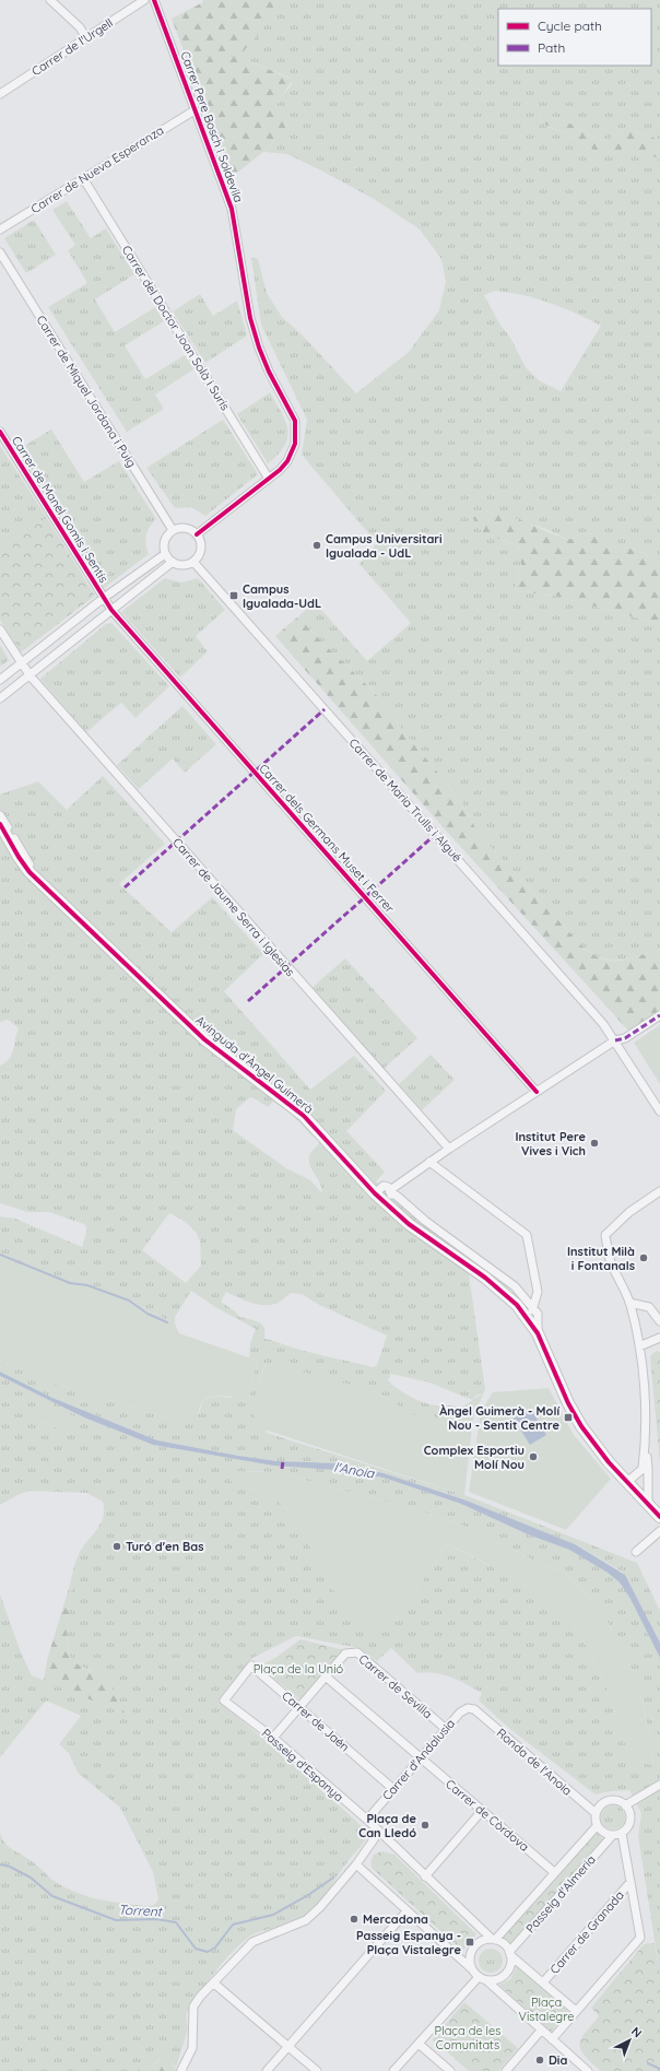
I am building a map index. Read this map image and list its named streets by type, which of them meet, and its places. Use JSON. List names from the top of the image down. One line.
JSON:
{"streets":{"street":["Carrer de l'Urgell","Carrer Pere Bosch i Soldevila","Carrer de Nueva Esperanza","Carrer del Doctor Joan Solà i Surís","Carrer de Miquel Jordana i Puig","Carrer de Manel Gomis i Sentís","Carrer de Maria Trulls i Algué","Carrer dels Germans Muset i Ferrer","Carrer de Jaume Serra i Iglesias","Avinguda d'Àngel Guimerà","Carrer de Sevilla","Carrer de Jaén","Carrer d'Andalusia","Ronda de l'Anoia","Passeig d'Espanya","Carrer de Còrdova","Passeig d'Almeria","Carrer de Granada"]},"crossings":[["Carrer Pere Bosch i Soldevila","Carrer de Nueva Esperanza"],["Carrer Pere Bosch i Soldevila","Carrer del Doctor Joan Solà i Surís"],["Carrer de Nueva Esperanza","Carrer del Doctor Joan Solà i Surís"],["Carrer de Miquel Jordana i Puig","Carrer de Maria Trulls i Algué"],["Carrer de Manel Gomis i Sentís","Carrer dels Germans Muset i Ferrer"],["Carrer de Sevilla","Carrer de Jaén"],["Carrer de Sevilla","Carrer d'Andalusia"],["Carrer de Sevilla","Passeig d'Espanya"],["Carrer de Sevilla","Carrer de Còrdova"],["Carrer de Jaén","Carrer d'Andalusia"],["Carrer de Jaén","Passeig d'Espanya"],["Carrer d'Andalusia","Ronda de l'Anoia"],["Carrer d'Andalusia","Passeig d'Espanya"],["Carrer d'Andalusia","Carrer de Còrdova"],["Ronda de l'Anoia","Passeig d'Almeria"],["Passeig d'Espanya","Passeig d'Almeria"],["Passeig d'Espanya","Carrer de Granada"],["Carrer de Còrdova","Passeig d'Almeria"]],"water":["l'Anoia","Torrent"],"parks":["Plaça de la Unió","Plaça Vistalegre","Plaça de les Comunitats"],"places":{"other":["Campus Universitari Igualada - UdL","Institut Pere Vives i Vich","Institut Milà i Fontanals","Complex Esportiu Molí Nou","Turó d'en Bas","Plaça de Can Lledó","Mercadona","Dia"],"transit":["Campus Igualada-UdL","Àngel Guimerà - Molí Nou - Sentit Centre","Passeig Espanya - Plaça Vistalegre"]},"legend":["Cycle path","Path"],"north":"top right"}
